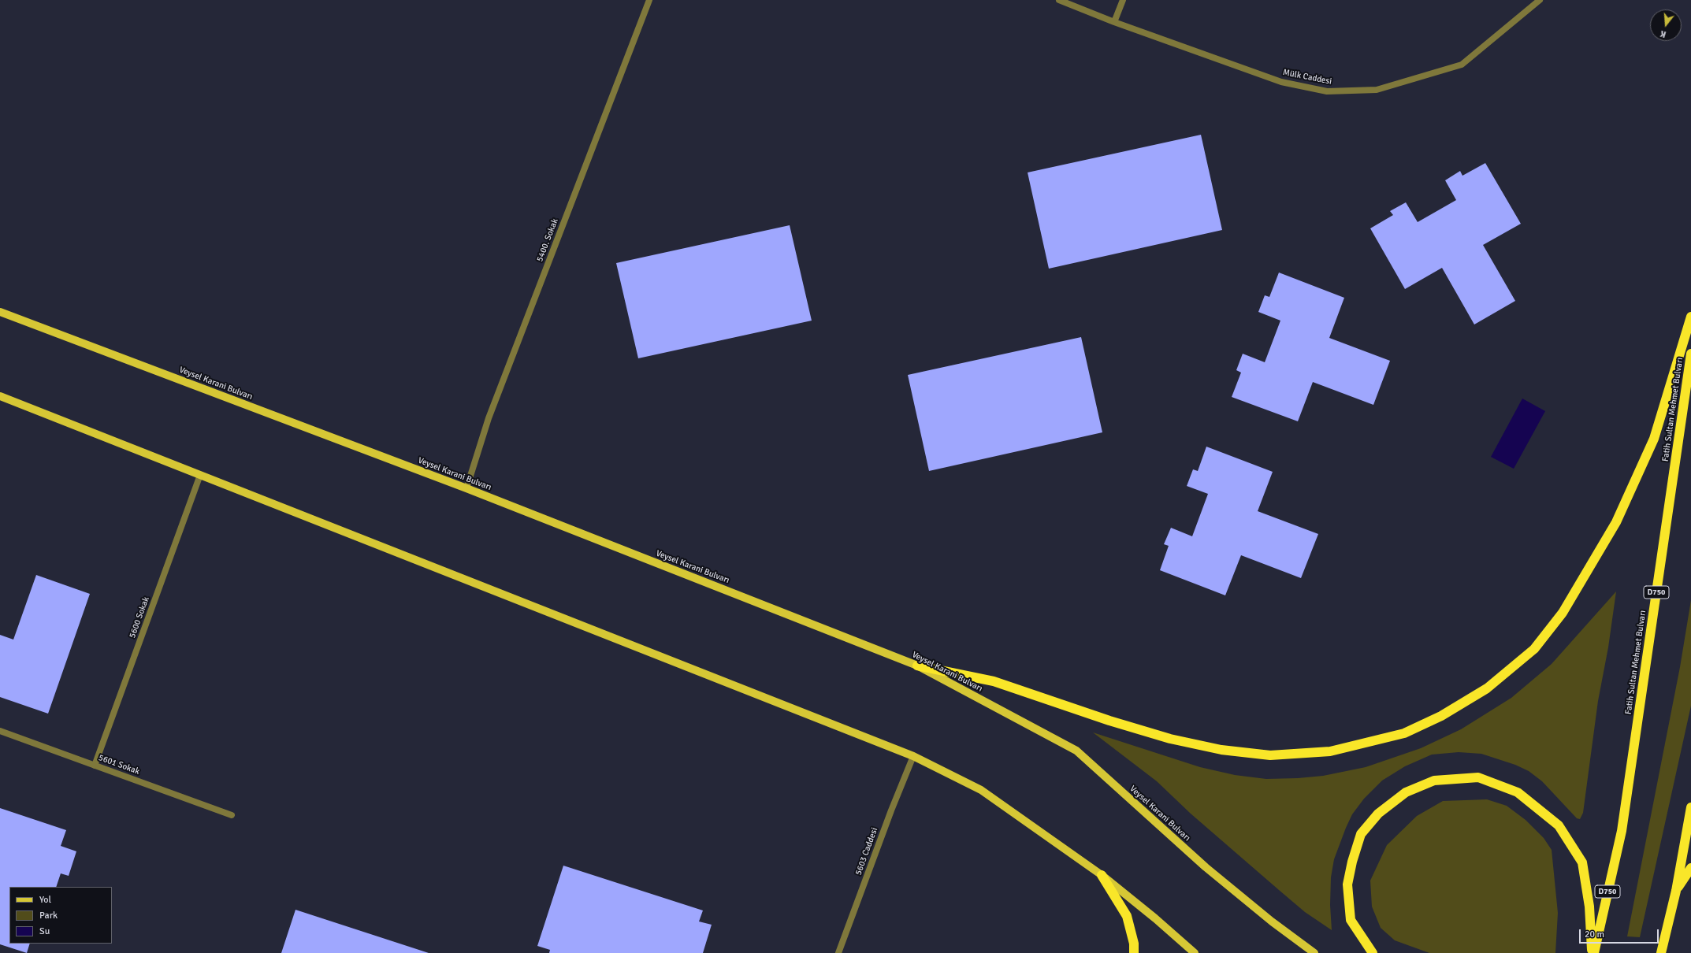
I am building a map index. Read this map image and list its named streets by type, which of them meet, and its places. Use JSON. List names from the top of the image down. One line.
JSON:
{"streets":{"highway":["Fatih Sultan Mehmet Bulvarı","D750"],"main road":["Veysel Karani Bulvarı"],"street":["Mülk Caddesi","5400. Sokak","5600 Sokak","5601 Sokak","5603 Caddesi"]},"crossings":[["5400. Sokak","Veysel Karani Bulvarı"],["5600 Sokak","5601 Sokak"]],"legend":["Yol","Park","Su"],"scale_bar":"20 m","north":"bottom"}
